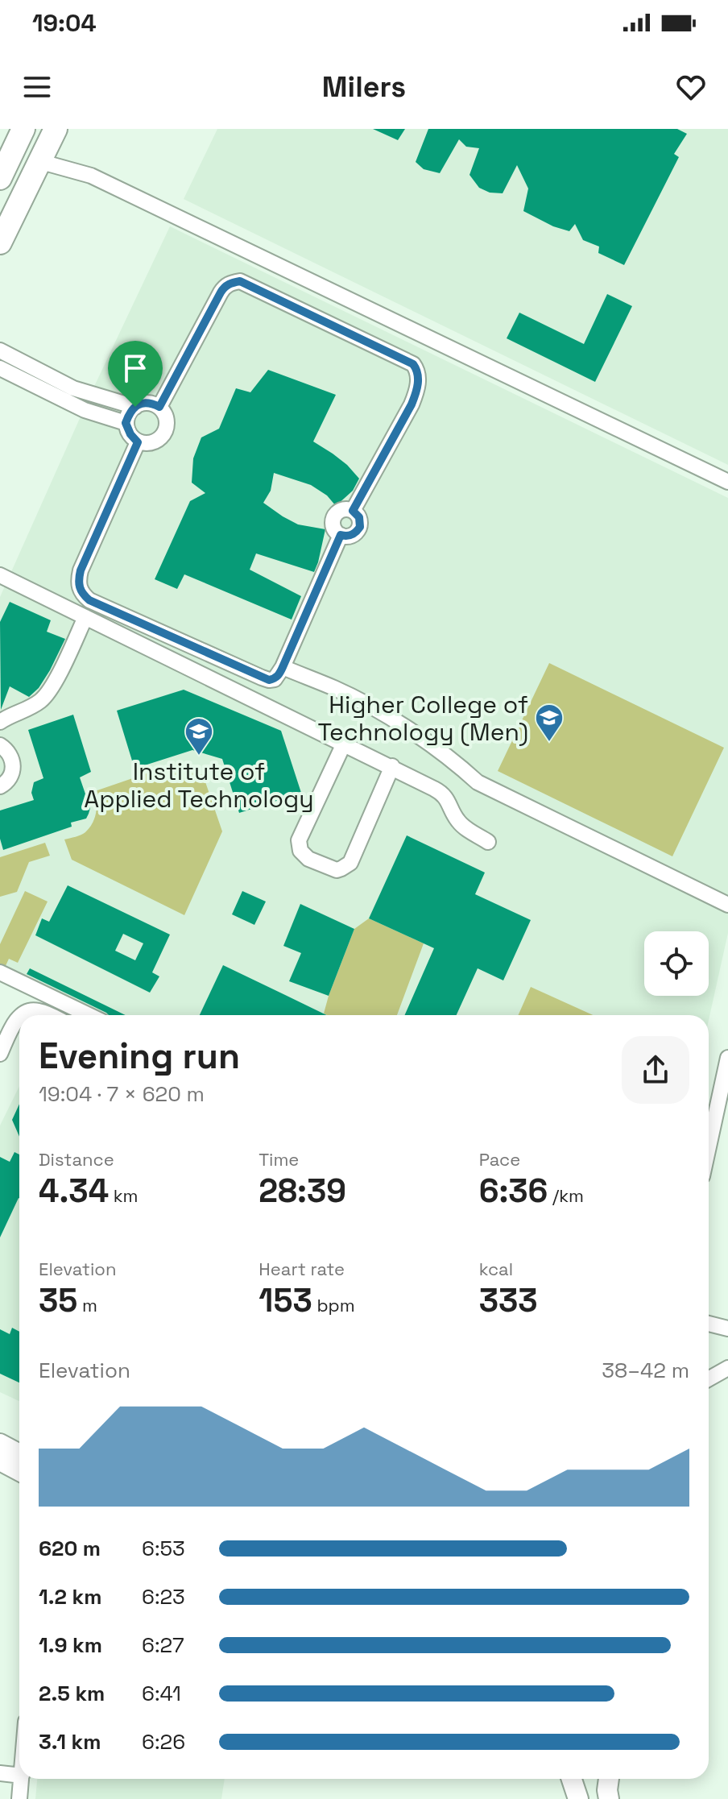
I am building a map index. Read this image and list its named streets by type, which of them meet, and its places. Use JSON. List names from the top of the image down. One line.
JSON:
{"places":{"school or university":["Higher College of Technology (Men)","Institute of Applied Technology"]},"page":{"status":"19:04","header":"Milers","heading":["Evening run","19:04 · 7 × 620 m"],"stats":[["Distance","4.34 km"],["Time","28:39"],["Pace","6:36 /km"],["Elevation","35 m"],["Heart rate","153 bpm"],["kcal","333"]],"chart":["Elevation","38–42 m"],"list":[{"name":"620 m","note":"6:53"},{"name":"1.2 km","note":"6:23"},{"name":"1.9 km","note":"6:27"},{"name":"2.5 km","note":"6:41"},{"name":"3.1 km","note":"6:26"}]}}
